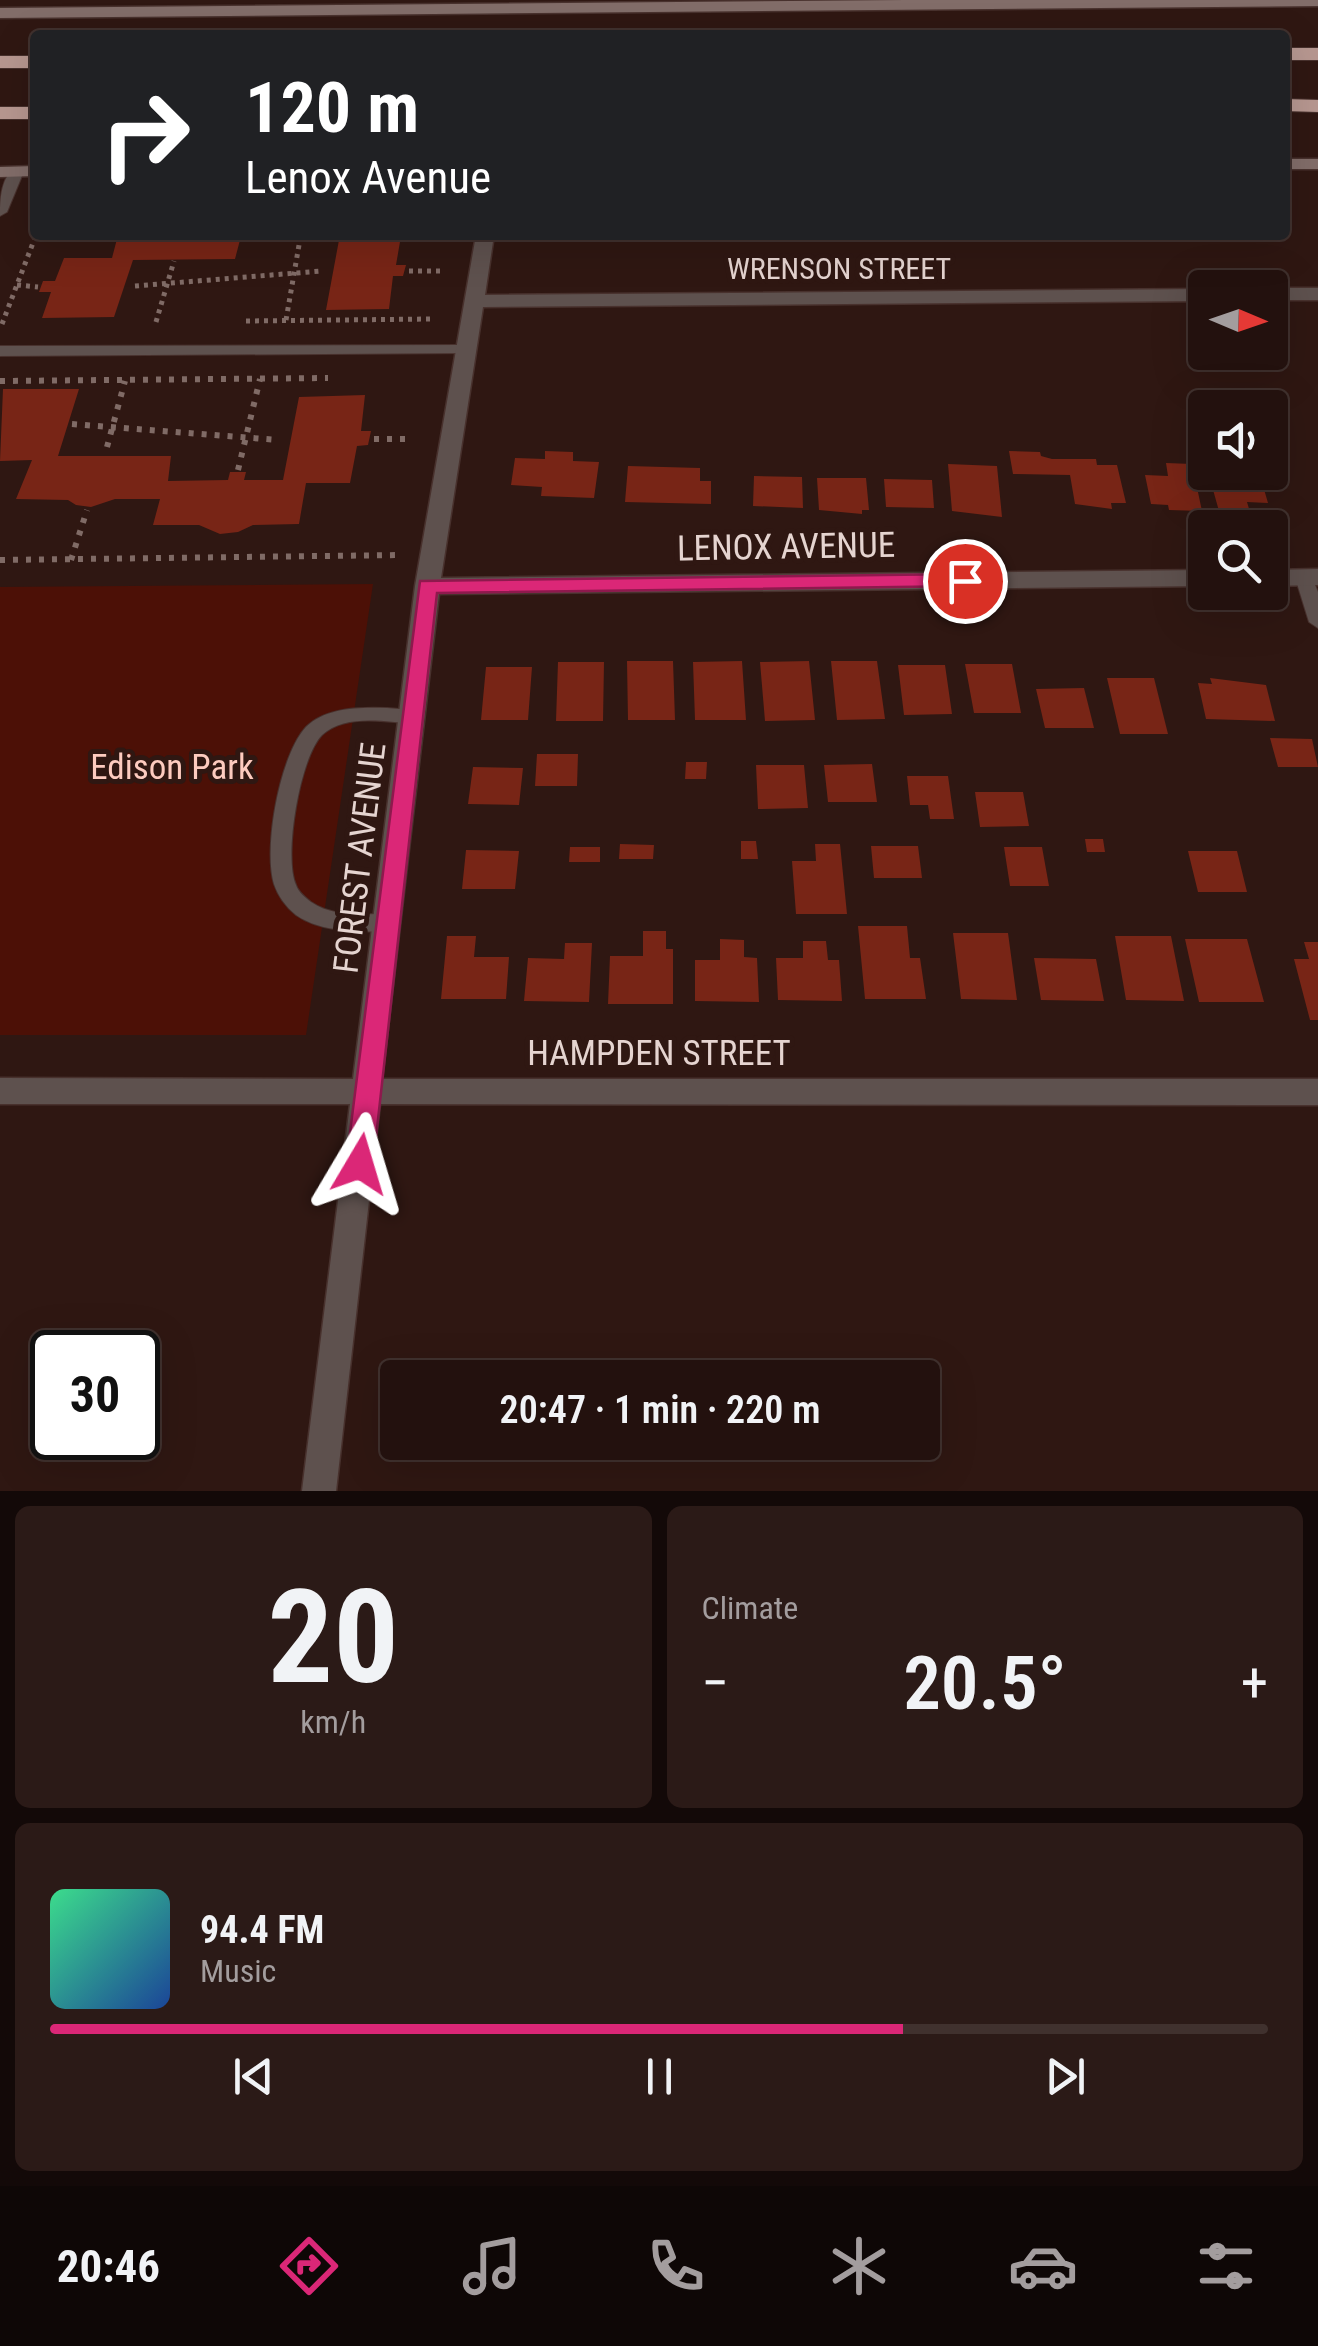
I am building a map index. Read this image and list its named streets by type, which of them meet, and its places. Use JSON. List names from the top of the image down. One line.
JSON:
{"streets":{"street":["WRENSON STREET","LENOX AVENUE","FOREST AVENUE","HAMPDEN STREET"]},"crossings":[["WRENSON STREET","FOREST AVENUE"],["LENOX AVENUE","FOREST AVENUE"],["FOREST AVENUE","HAMPDEN STREET"]],"parks":["Edison Park"],"north":"right","page":{"turn":["120 m","Lenox Avenue"],"limit":"30","trip":"20:47 · 1 min · 220 m","tile":[["20","km/h"],"Climate"],"heat":["−","20.5°","+"],"song":["94.4 FM","Music"],"tabs":"20:46"}}
